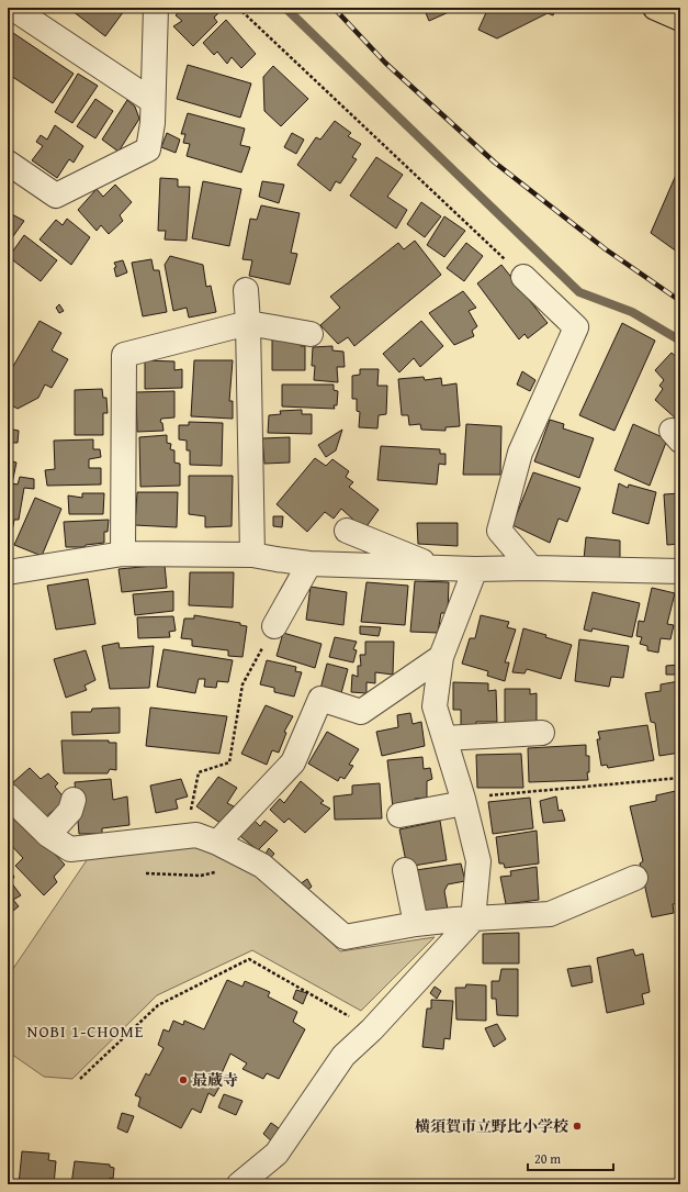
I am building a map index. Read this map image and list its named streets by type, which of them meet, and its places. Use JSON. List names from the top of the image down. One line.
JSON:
{"districts":["NOBI 1-CHOME"],"places":["最蔵寺","横須賀市立野比小学校"],"scale_bar":"20 m"}
